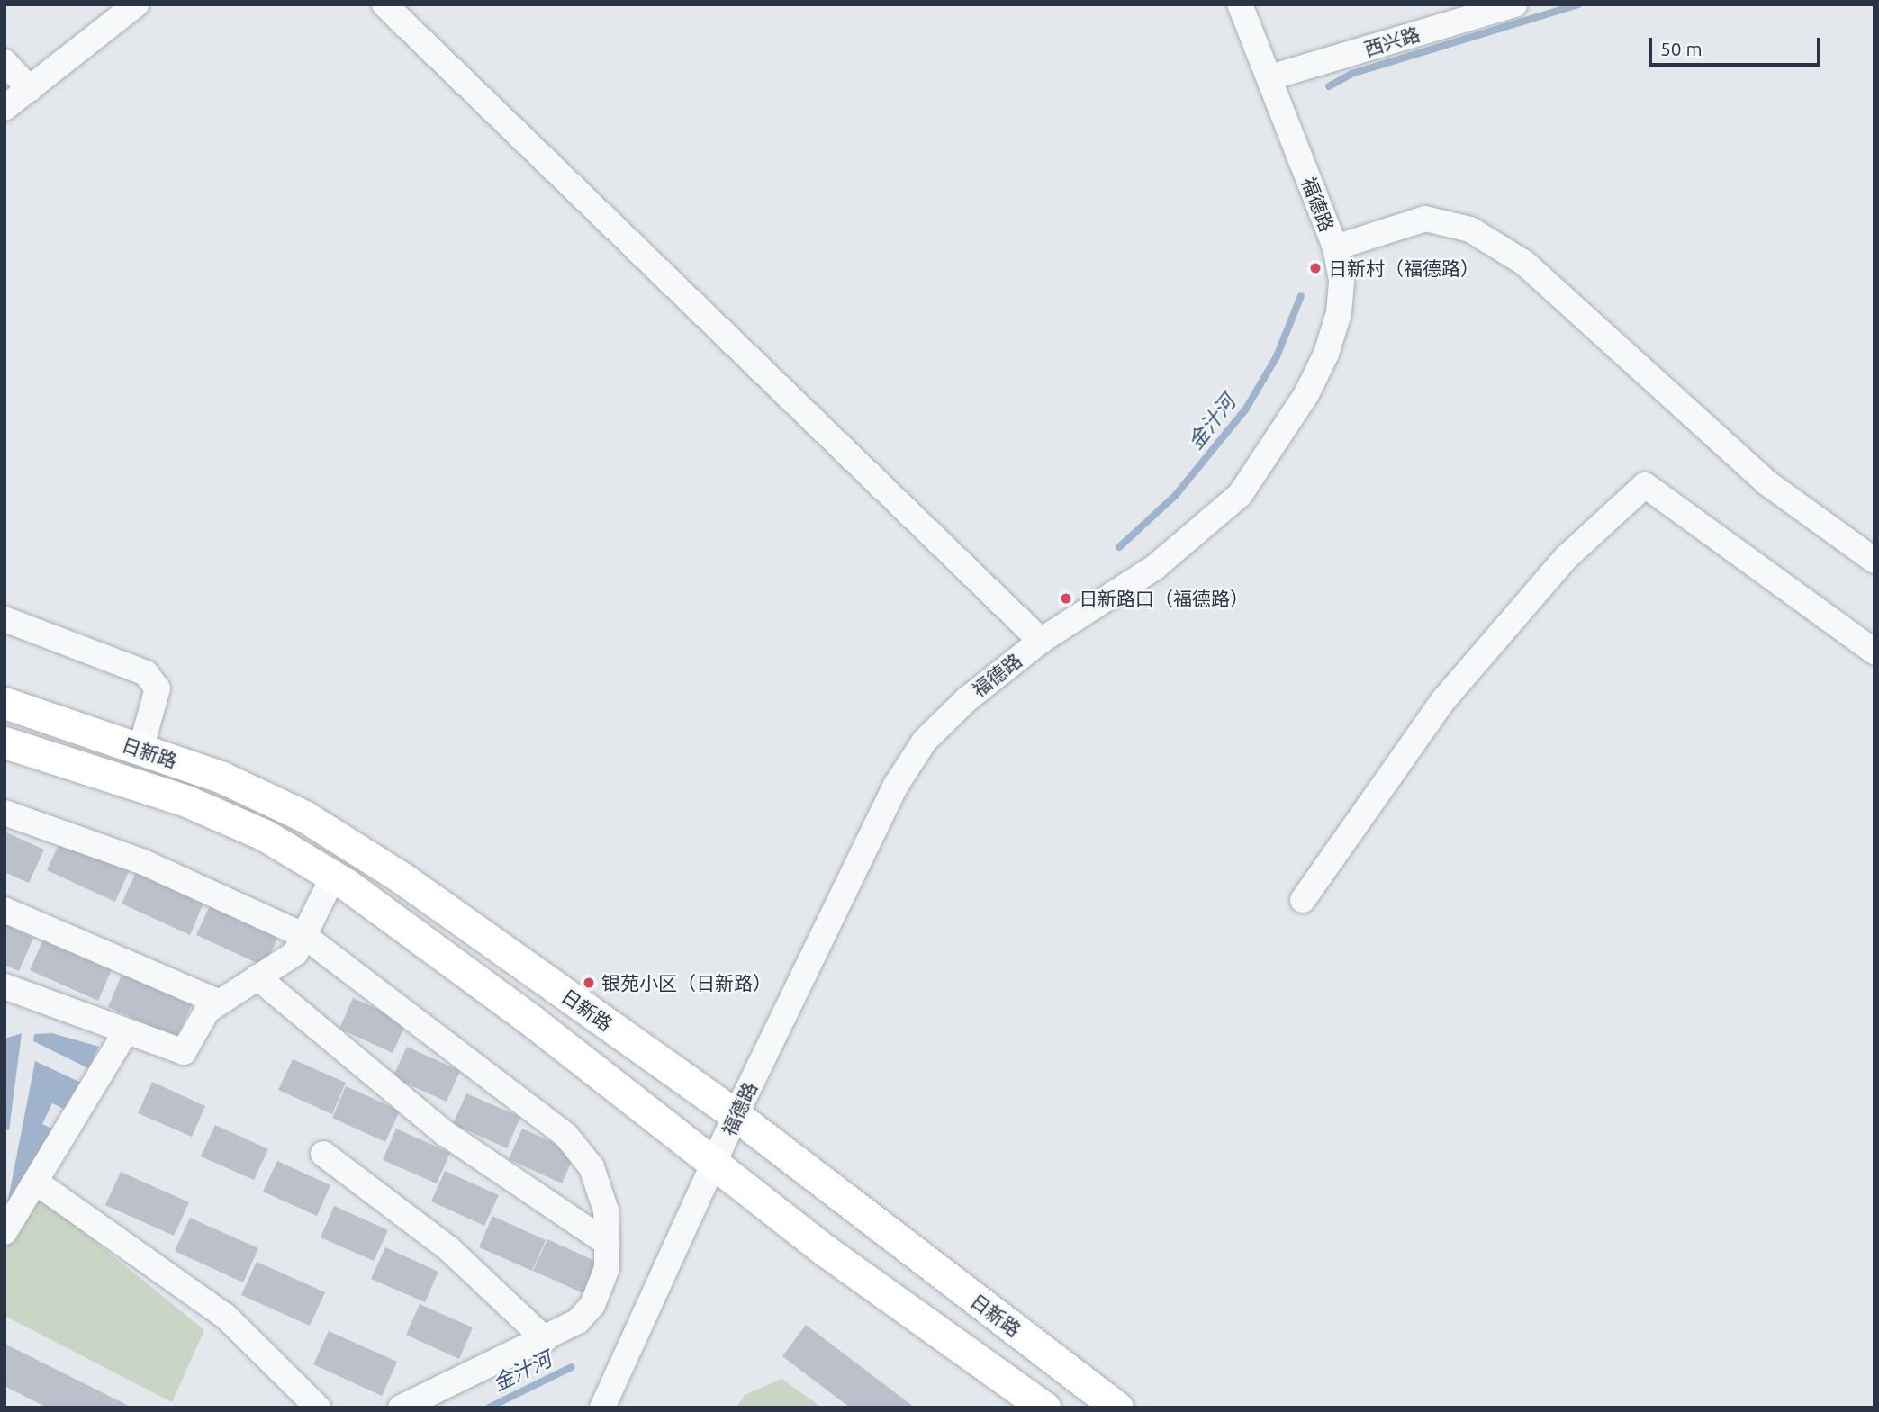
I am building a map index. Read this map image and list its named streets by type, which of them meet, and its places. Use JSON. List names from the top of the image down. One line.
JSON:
{"streets":{"main road":["日新路"],"street":["西兴路","福德路"]},"crossings":[["西兴路","福德路"],["福德路","日新路"]],"water":["金汁河"],"places":["日新村（福德路）","日新路口（福德路）","银苑小区（日新路）"],"scale_bar":"50 m"}
